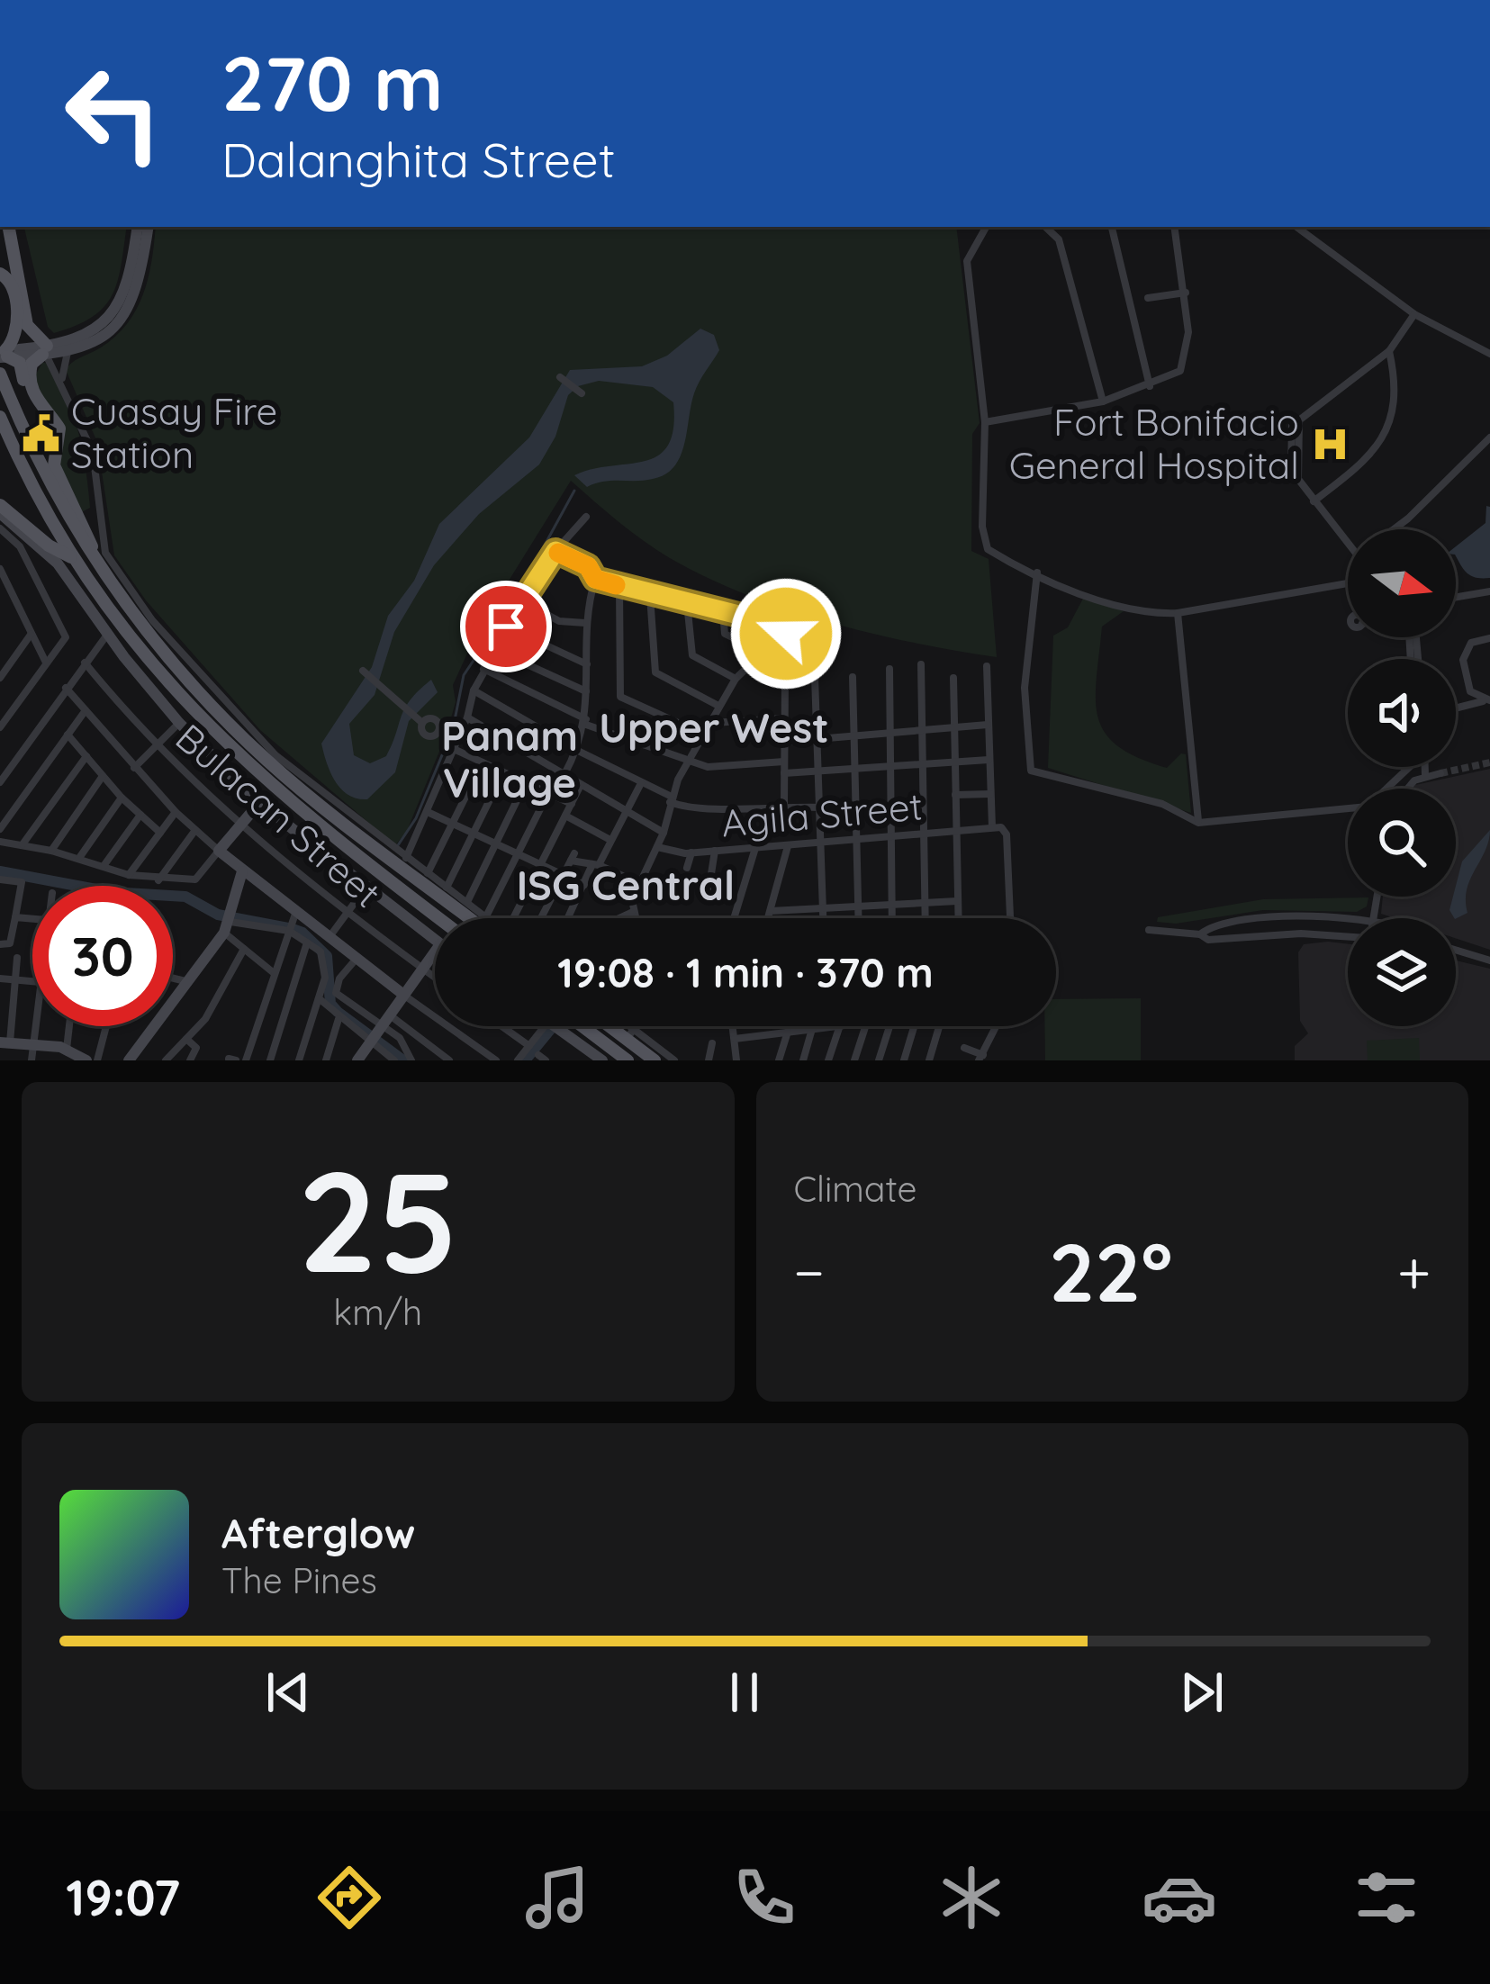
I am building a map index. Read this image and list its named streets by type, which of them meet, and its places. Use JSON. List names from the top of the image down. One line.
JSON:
{"streets":{"street":["Agila Street","Bulacan Street"]},"districts":["Upper West","Panam Village","ISG Central"],"places":{"public building":["Cuasay Fire Station"],"hospital":["Fort Bonifacio General Hospital"]},"north":"right","page":{"turn":["270 m","Dalanghita Street"],"limit":"30","trip":"19:08 · 1 min · 370 m","tile":[["25","km/h"],"Climate"],"heat":["−","22°","+"],"song":["Afterglow","The Pines"],"tabs":"19:07"}}
